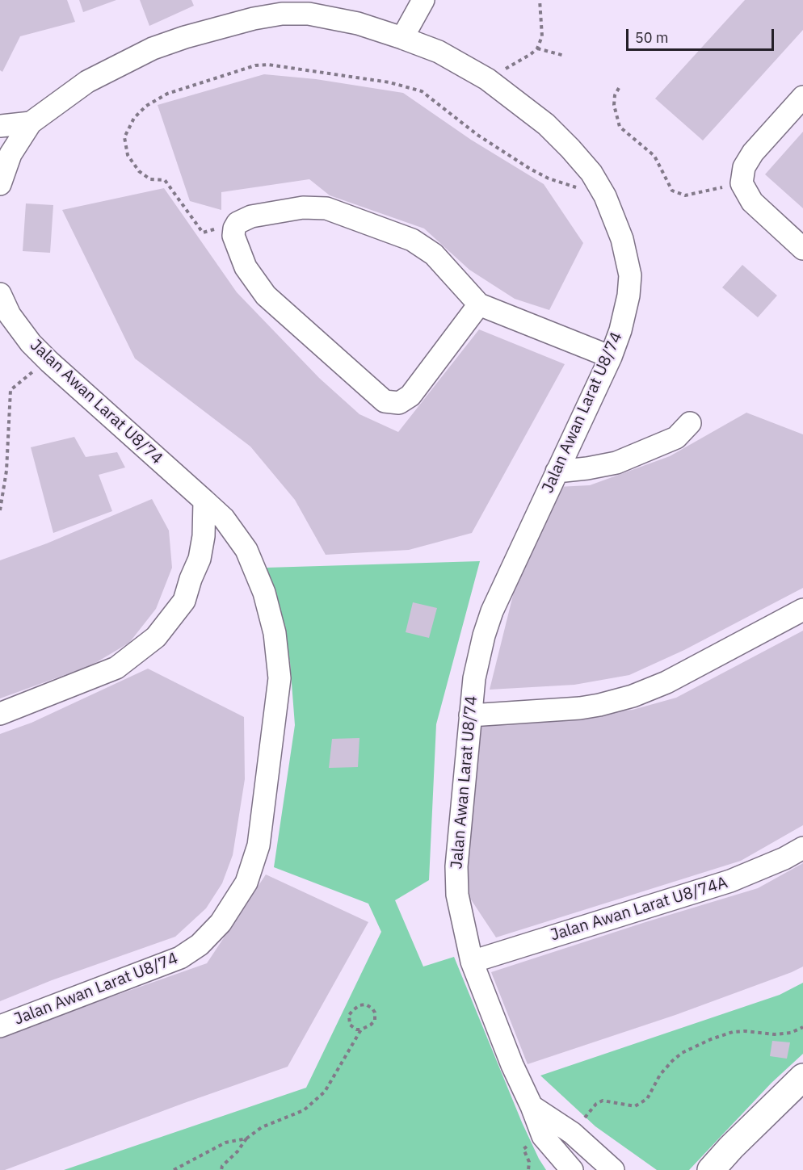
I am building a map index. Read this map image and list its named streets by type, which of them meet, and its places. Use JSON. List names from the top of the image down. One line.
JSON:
{"streets":{"street":["Jalan Awan Larat U8/74","Jalan Awan Larat U8/74A"]},"crossings":[["Jalan Awan Larat U8/74","Jalan Awan Larat U8/74A"]],"scale_bar":"50 m"}
